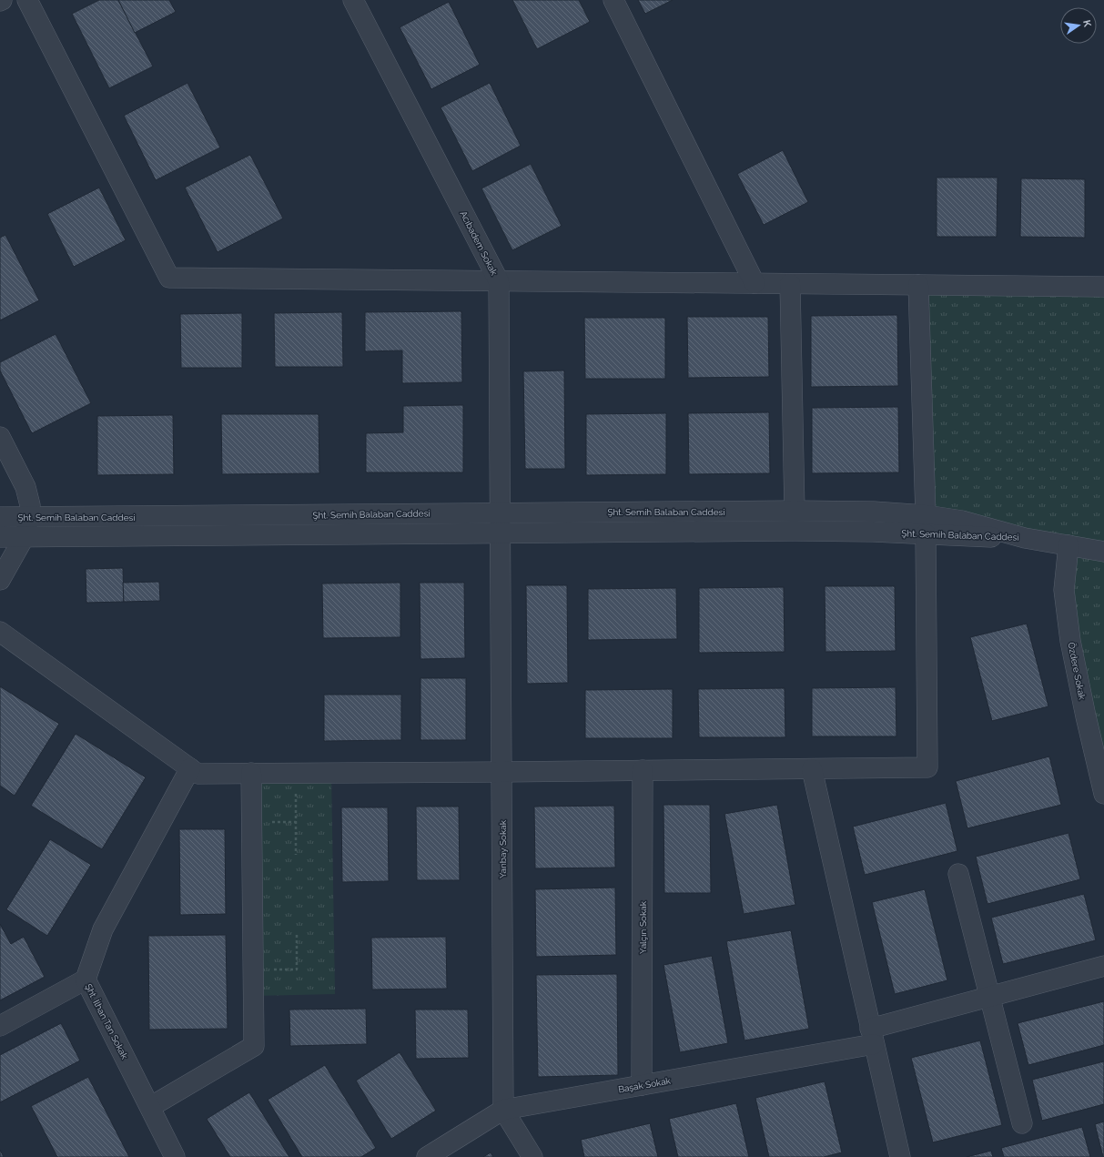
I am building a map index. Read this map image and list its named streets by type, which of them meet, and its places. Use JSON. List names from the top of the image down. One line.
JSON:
{"streets":{"street":["Acıbadem Sokak","Şht. Semih Balaban Caddesi","Özdere Sokak","Yanbay Sokak","Yalçın Sokak","Şht. İlhan Tan Sokak","Başak Sokak"]},"crossings":[["Acıbadem Sokak","Şht. Semih Balaban Caddesi"],["Acıbadem Sokak","Yanbay Sokak"],["Şht. Semih Balaban Caddesi","Yanbay Sokak"],["Yanbay Sokak","Başak Sokak"],["Yalçın Sokak","Başak Sokak"]],"north":"right"}
